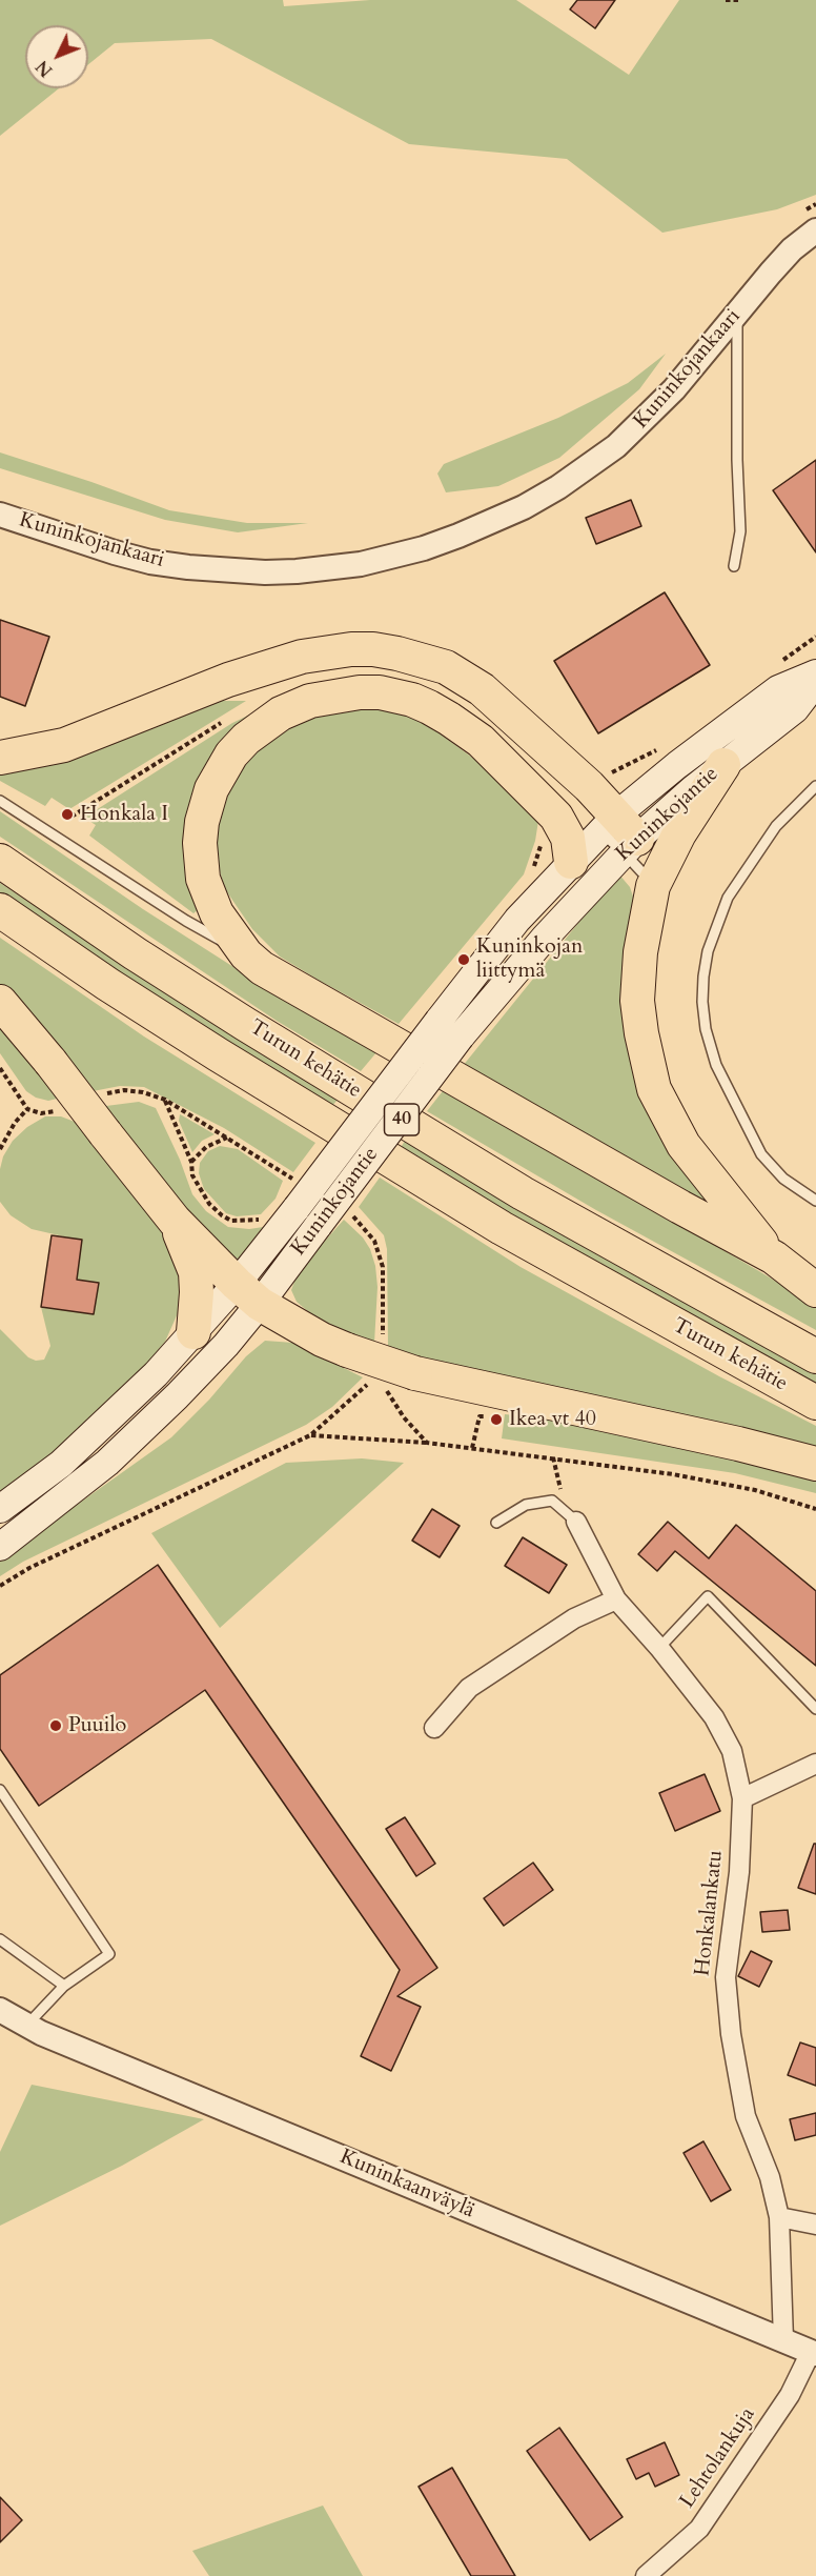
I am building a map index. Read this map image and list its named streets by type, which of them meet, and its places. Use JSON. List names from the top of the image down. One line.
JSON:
{"streets":{"highway":["Turun kehätie","40"],"main road":["Kuninkojantie"],"street":["Kuninkojankaari","Honkalankatu","Kuninkaanväylä","Lehtolankuja"]},"crossings":[["Honkalankatu","Kuninkaanväylä"],["Kuninkaanväylä","Lehtolankuja"]],"places":["Honkala I","Kuninkojan liittymä","Ikea vt 40","Puuilo"],"north":"bottom left"}
